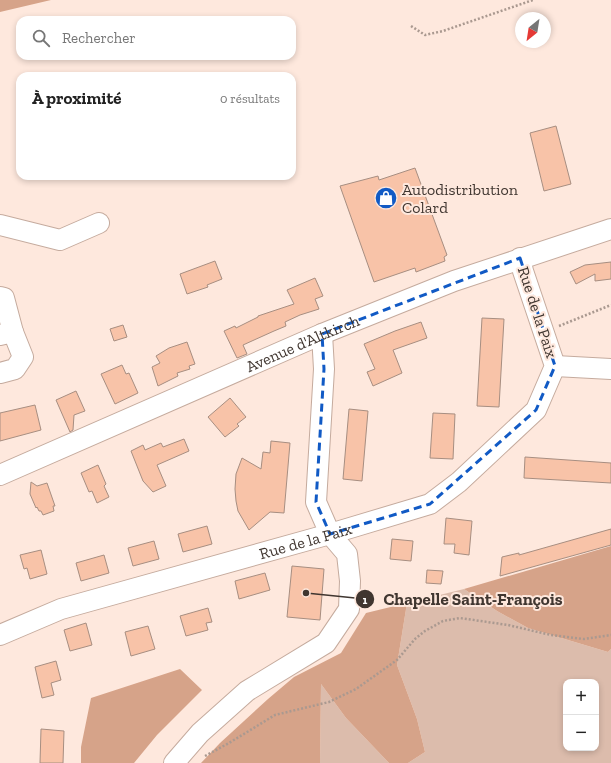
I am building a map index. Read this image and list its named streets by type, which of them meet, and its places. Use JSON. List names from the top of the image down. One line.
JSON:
{"streets":{"street":["Rue de la Paix","Avenue d'Altkirch"]},"crossings":[["Rue de la Paix","Avenue d'Altkirch"]],"places":{"shop":["Autodistribution Colard"],"other":["Chapelle Saint-François"]},"north":"bottom left","page":{"search":"Rechercher","heading":["À proximité","0 résultats"],"map_buttons":["+","−"]}}
